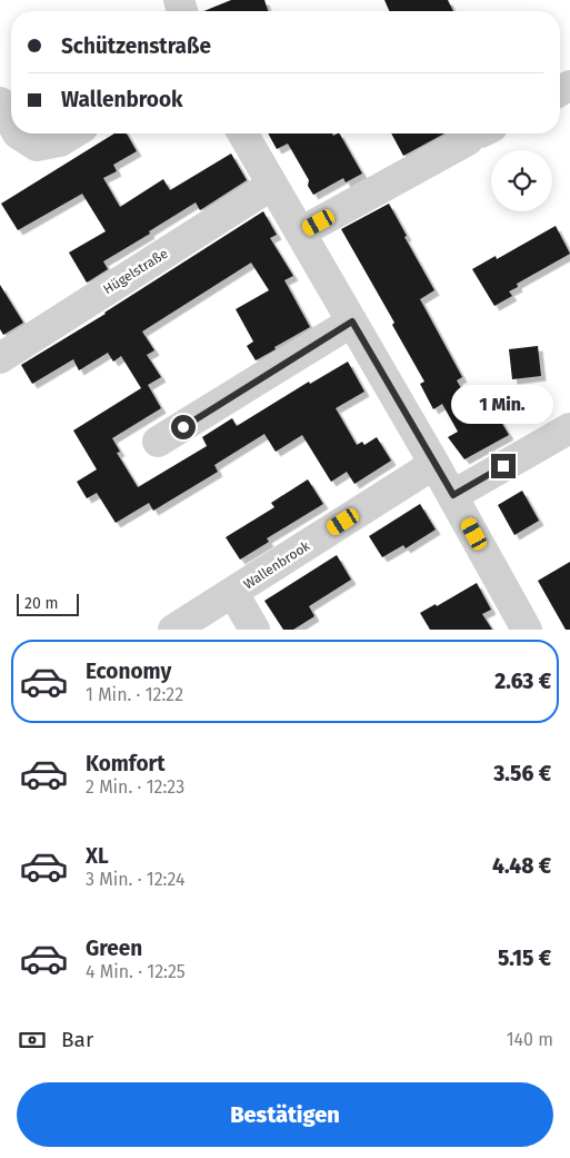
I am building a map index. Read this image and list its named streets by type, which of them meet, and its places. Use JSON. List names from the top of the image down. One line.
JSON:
{"streets":{"street":["Hügelstraße","Wallenbrook"]},"scale_bar":"20 m","page":{"banner":["Schützenstraße","Wallenbrook"],"bubble":"1 Min.","scale":"20 m","list":[{"name":"Economy","note":"1 Min. · 12:22","value":"2.63 €"},{"name":"Komfort","note":"2 Min. · 12:23","value":"3.56 €"},{"name":"XL","note":"3 Min. · 12:24","value":"4.48 €"},{"name":"Green","note":"4 Min. · 12:25","value":"5.15 €"}],"pay":["Bar","140 m"],"buttons":"Bestätigen"}}
